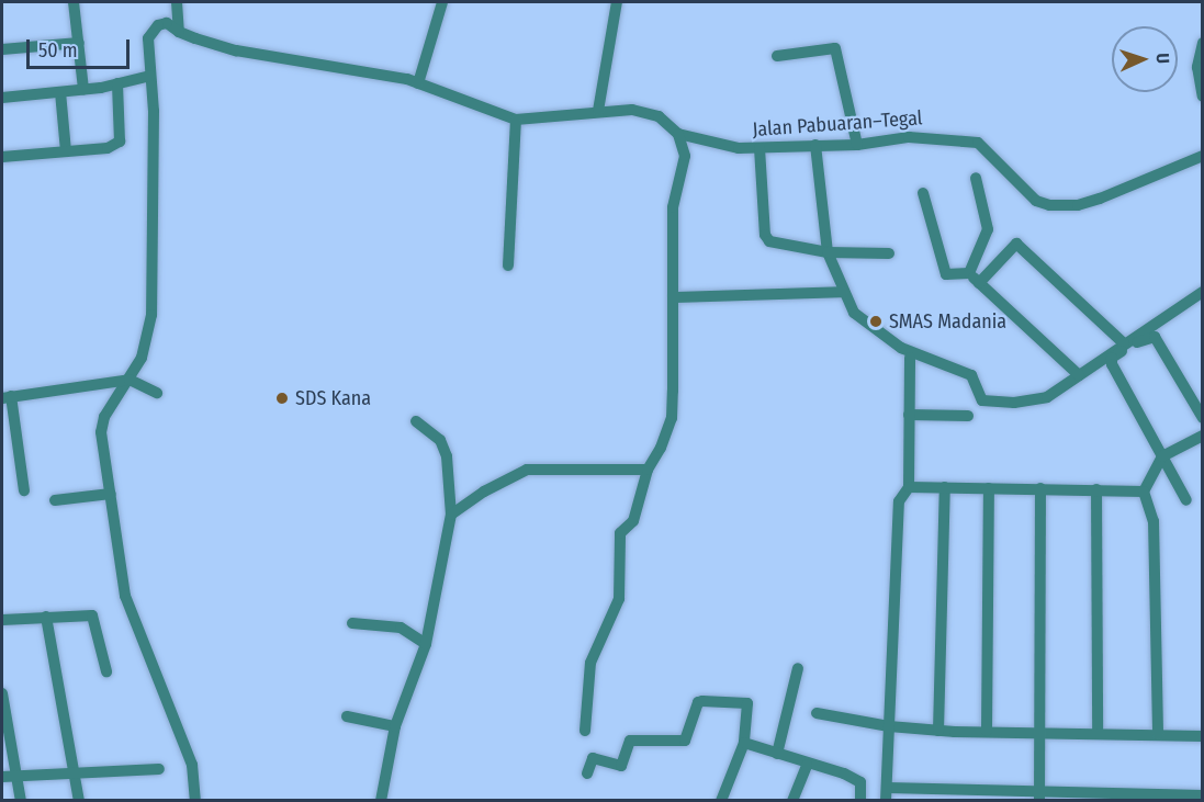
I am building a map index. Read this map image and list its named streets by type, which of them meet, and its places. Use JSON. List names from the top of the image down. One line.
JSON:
{"streets":{"street":["Jalan Pabuaran–Tegal"]},"places":["SMAS Madania","SDS Kana"],"scale_bar":"50 m","north":"right"}
